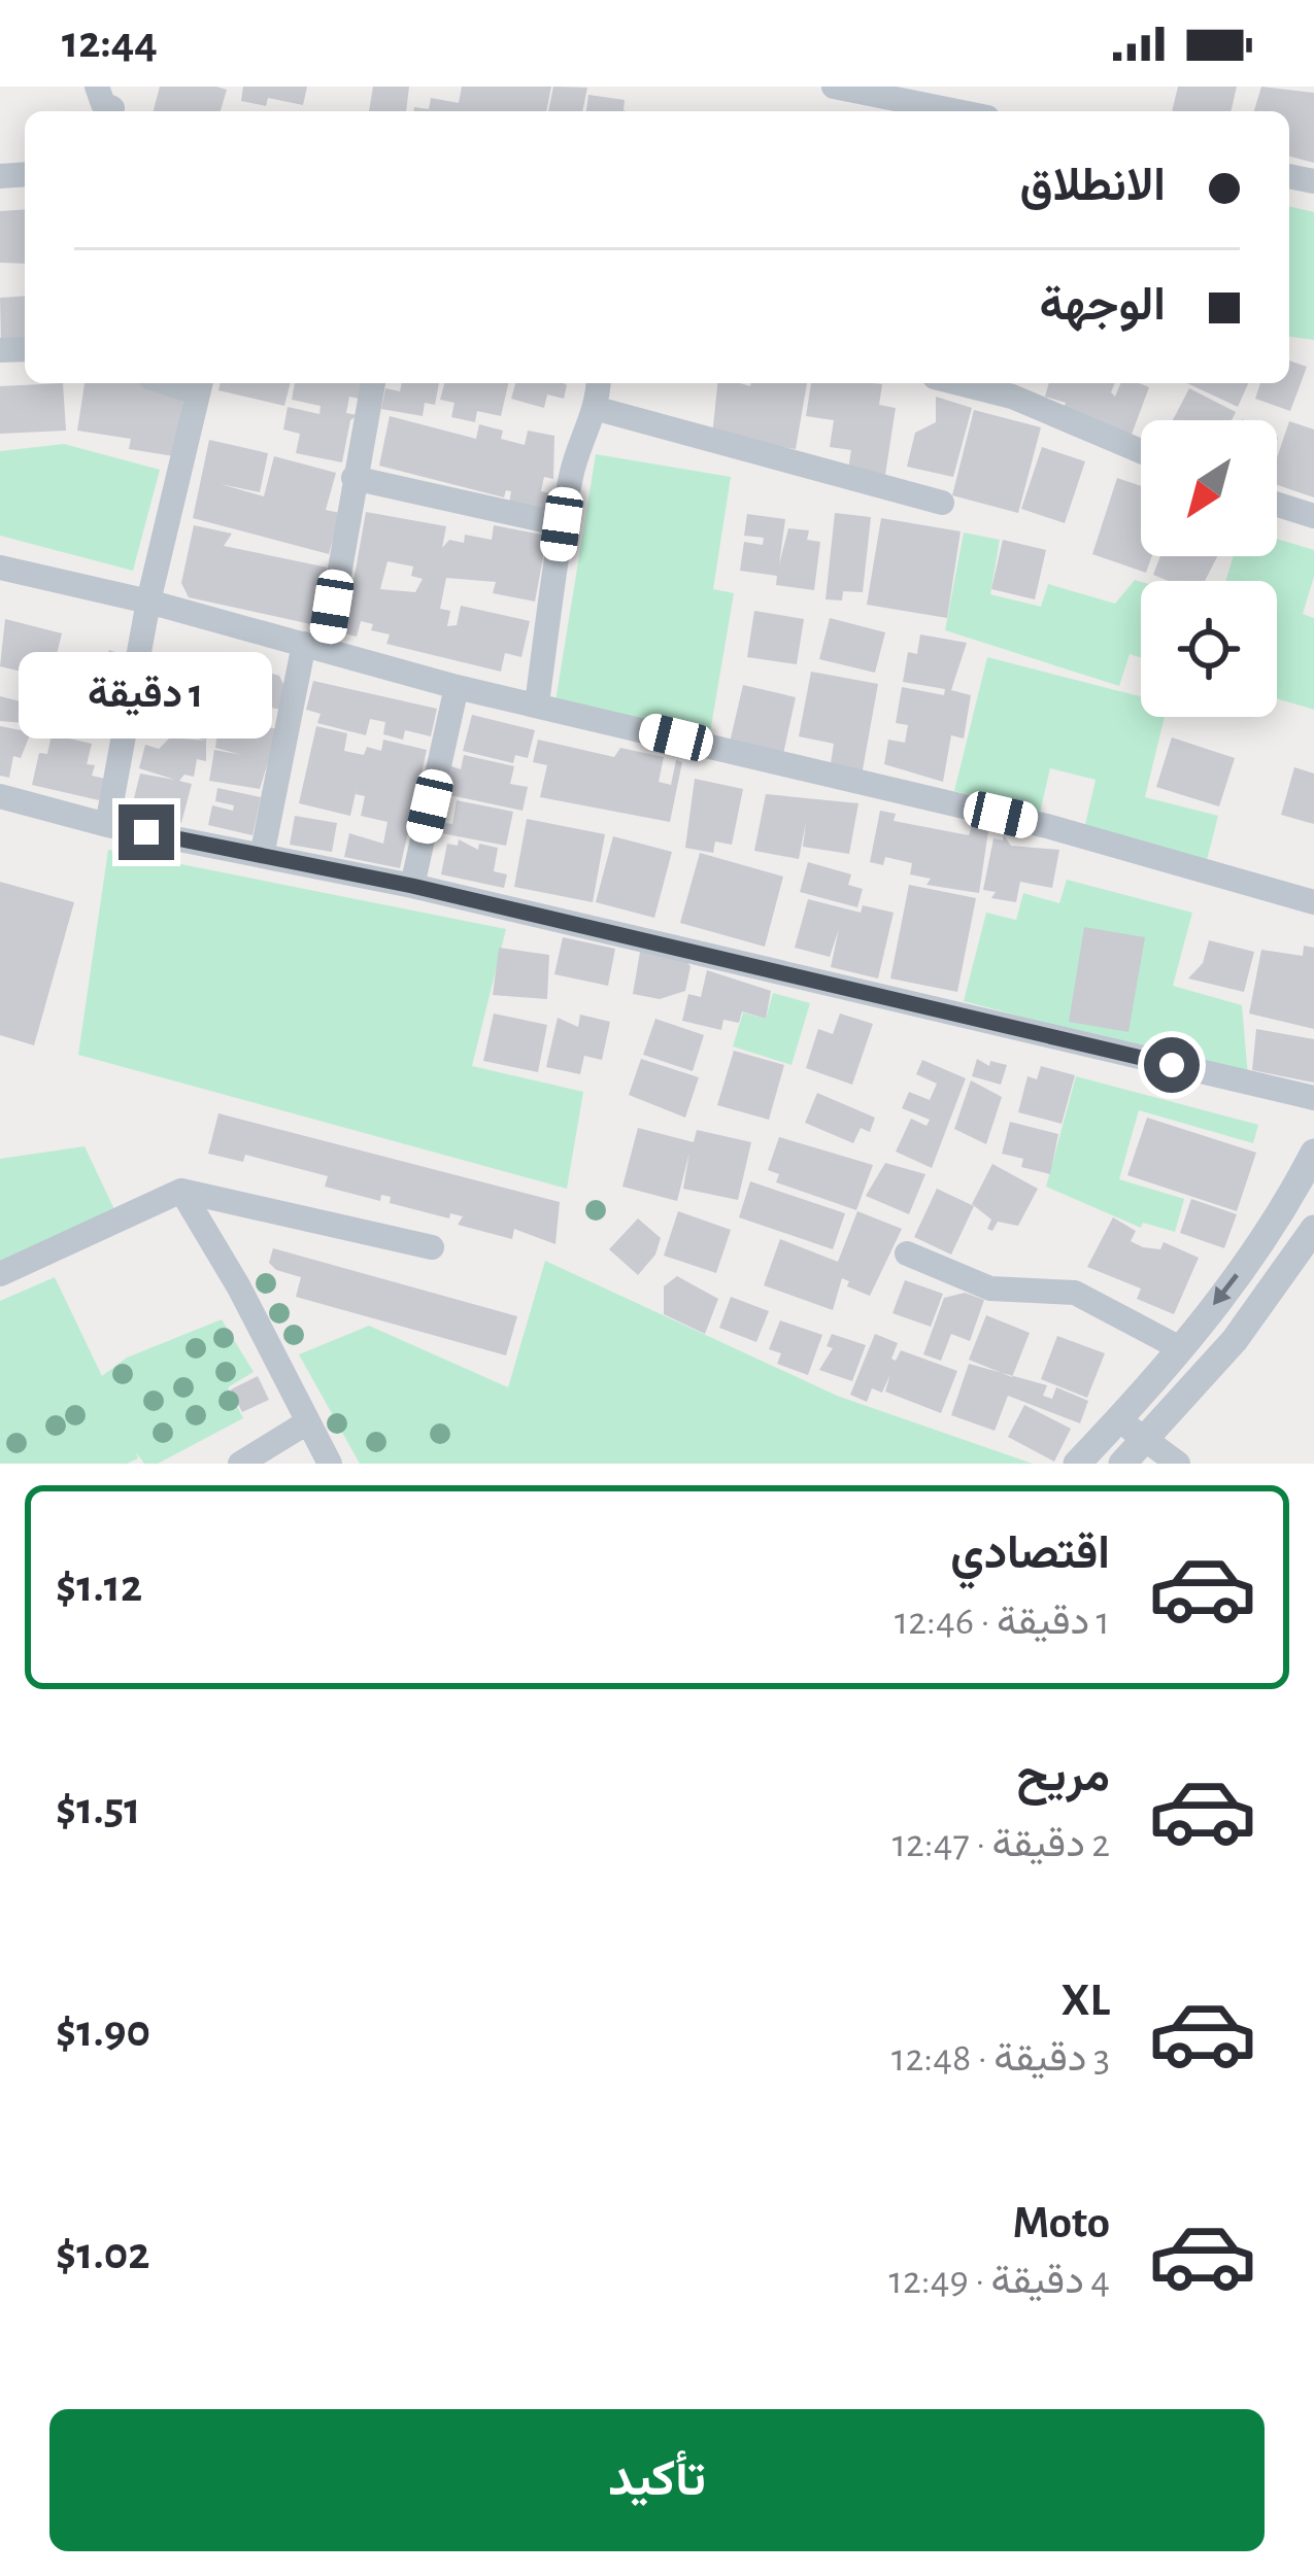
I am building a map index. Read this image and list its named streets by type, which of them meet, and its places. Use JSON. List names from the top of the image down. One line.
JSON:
{"north":"bottom left","page":{"status":"12:44","banner":["الانطلاق","الوجهة"],"bubble":"1 دقيقة","list":[{"name":"اقتصادي","note":"1 دقيقة · 12:46","value":"$1.12"},{"name":"مريح","note":"2 دقيقة · 12:47","value":"$1.51"},{"name":"XL","note":"3 دقيقة · 12:48","value":"$1.90"},{"name":"Moto","note":"4 دقيقة · 12:49","value":"$1.02"}],"buttons":"تأكيد"}}
